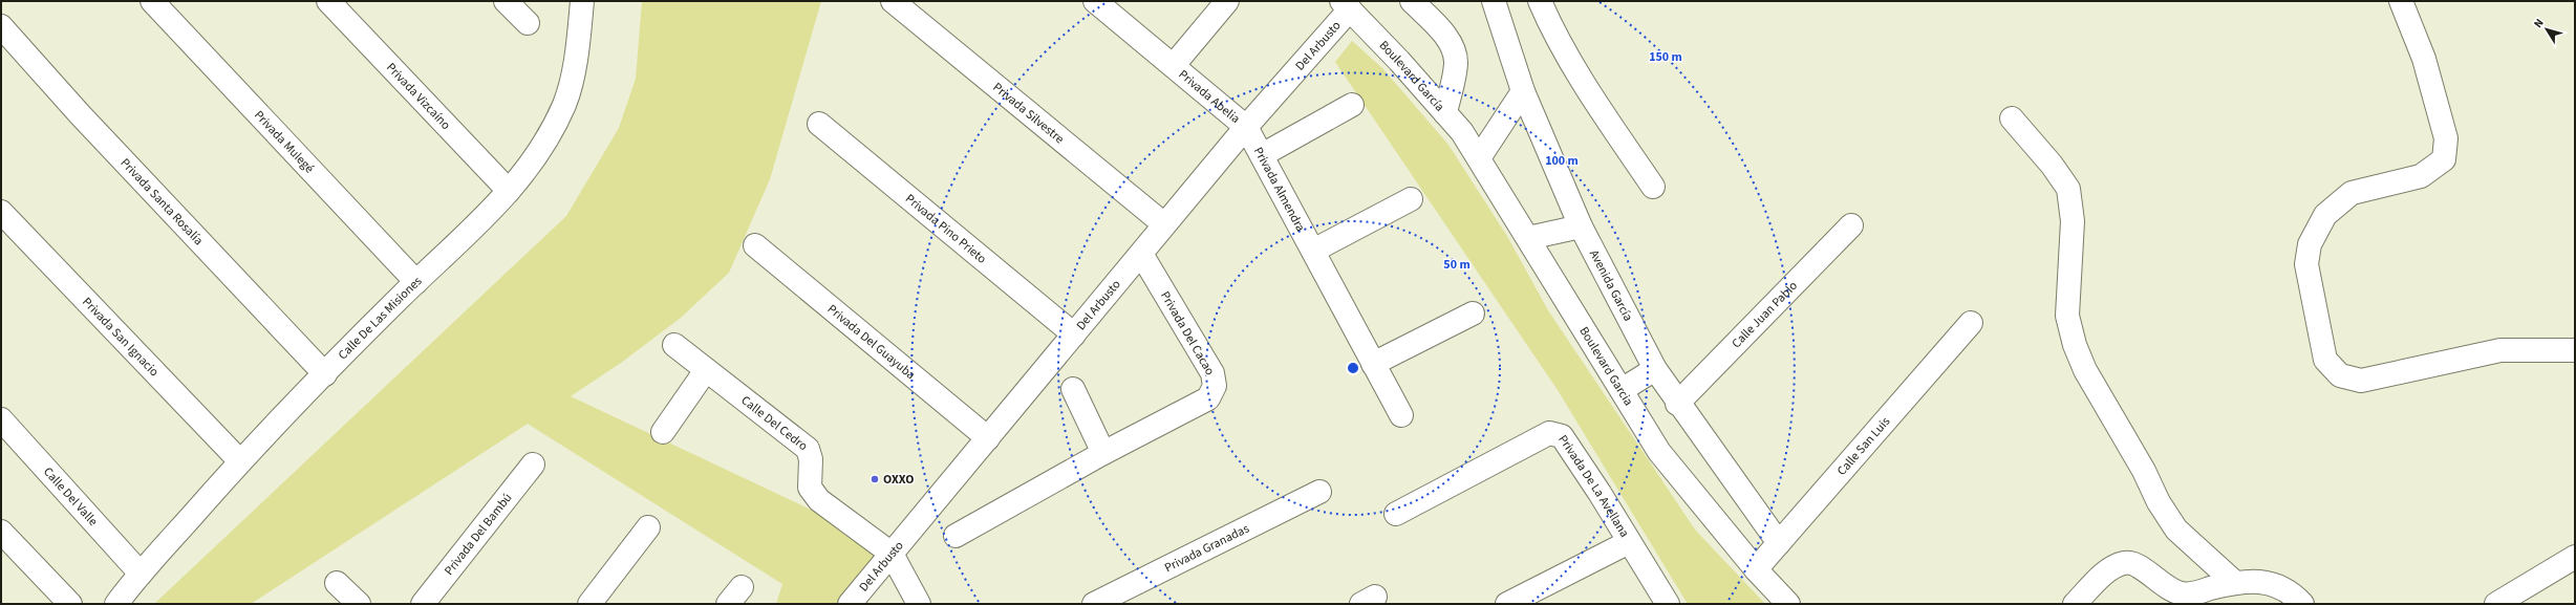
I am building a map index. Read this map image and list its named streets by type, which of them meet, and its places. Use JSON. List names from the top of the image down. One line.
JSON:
{"streets":{"street":["Del Arbusto","Boulevard García","Privada Abelia","Privada Vizcaíno","Privada Silvestre","Privada Mulegé","Privada Almendra","Privada Santa Rosalía","Privada Pino Prieto","Avenida García","Calle Juan Pablo","Calle De Las Misiones","Privada Del Cacao","Privada San Ignacio","Privada Del Guayuba","Boulevard Garcia","Calle Del Cedro","Calle San Luis","Privada De La Avellana","Calle Del Valle","Privada Del Bambú","Privada Granadas"]},"crossings":[["Del Arbusto","Boulevard García"],["Del Arbusto","Privada Abelia"],["Del Arbusto","Privada Silvestre"],["Del Arbusto","Privada Almendra"],["Del Arbusto","Privada Pino Prieto"],["Del Arbusto","Privada Del Cacao"],["Del Arbusto","Privada Del Guayuba"],["Del Arbusto","Calle Del Cedro"],["Boulevard García","Boulevard Garcia"],["Privada Abelia","Privada Almendra"],["Privada Vizcaíno","Calle De Las Misiones"],["Privada Mulegé","Calle De Las Misiones"],["Privada Santa Rosalía","Calle De Las Misiones"],["Avenida García","Calle Juan Pablo"],["Avenida García","Calle San Luis"],["Calle De Las Misiones","Privada San Ignacio"],["Calle De Las Misiones","Calle Del Valle"],["Boulevard Garcia","Calle San Luis"]],"places":["OXXO"],"north":"top left","rings":["150 m","100 m","50 m"]}
